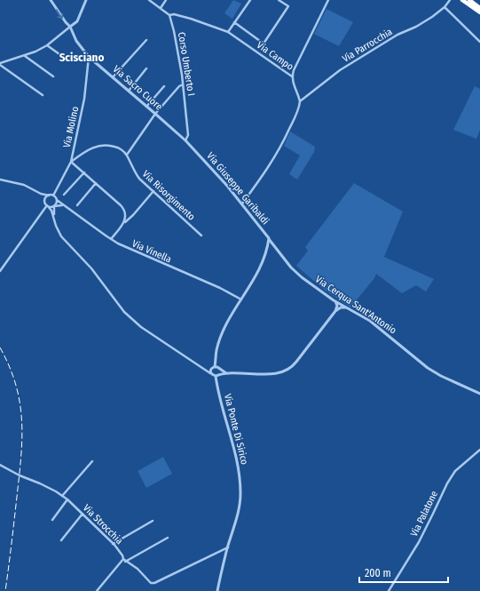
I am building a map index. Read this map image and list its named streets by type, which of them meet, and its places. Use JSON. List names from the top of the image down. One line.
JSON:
{"streets":{"street":["Via Parrocchia","Via Campo","Corso Umberto I","Via Sacro Cuore","Via Molino","Via Giuseppe Garibaldi","Via Risorgimento","Via Vinella","Via Cerqua Sant'Antonio","Via Ponte Di Sirico","Via Palatone","Via Strocchia"]},"crossings":[["Via Parrocchia","Via Campo"],["Via Campo","Corso Umberto I"],["Corso Umberto I","Via Sacro Cuore"],["Corso Umberto I","Via Giuseppe Garibaldi"],["Via Sacro Cuore","Via Molino"],["Via Sacro Cuore","Via Giuseppe Garibaldi"],["Via Molino","Via Vinella"],["Via Giuseppe Garibaldi","Via Vinella"],["Via Giuseppe Garibaldi","Via Cerqua Sant'Antonio"],["Via Giuseppe Garibaldi","Via Ponte Di Sirico"],["Via Ponte Di Sirico","Via Strocchia"]],"districts":["Scisciano"],"scale_bar":"200 m"}
